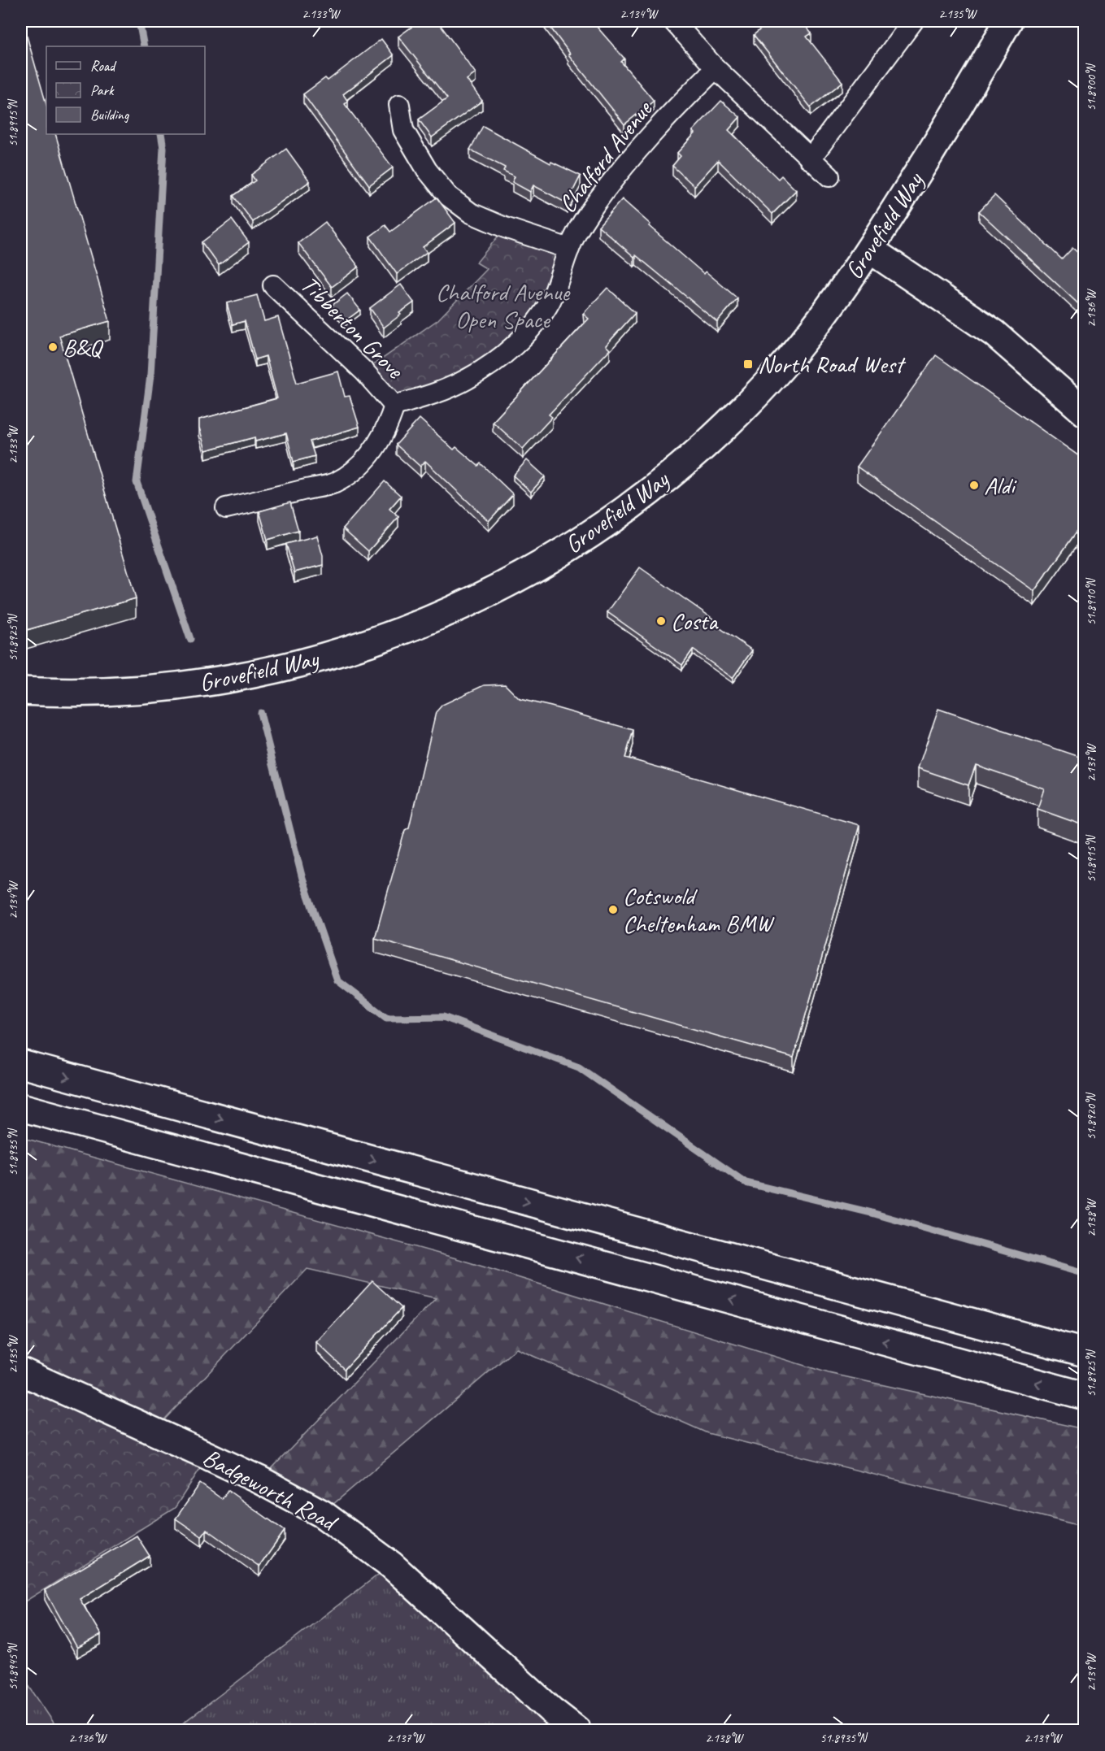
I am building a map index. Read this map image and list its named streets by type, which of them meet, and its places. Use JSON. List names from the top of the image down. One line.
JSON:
{"streets":{"main road":["Grovefield Way","Badgeworth Road"],"street":["Chalford Avenue","Tibberton Grove"]},"crossings":[["Chalford Avenue","Tibberton Grove"]],"parks":["Chalford Avenue Open Space"],"places":{"other":["B&Q","Aldi","Costa","Cotswold Cheltenham BMW"],"transit":["North Road West"]},"legend":["Road","Park","Building"],"coordinates":["2.133°W","2.134°W","2.135°W","51.8900°N","51.8915°N","2.136°W","51.8910°N","51.8925°N","2.137°W","51.8920°N","51.8935°N","2.138°W","51.8945°N","2.139°W"]}
